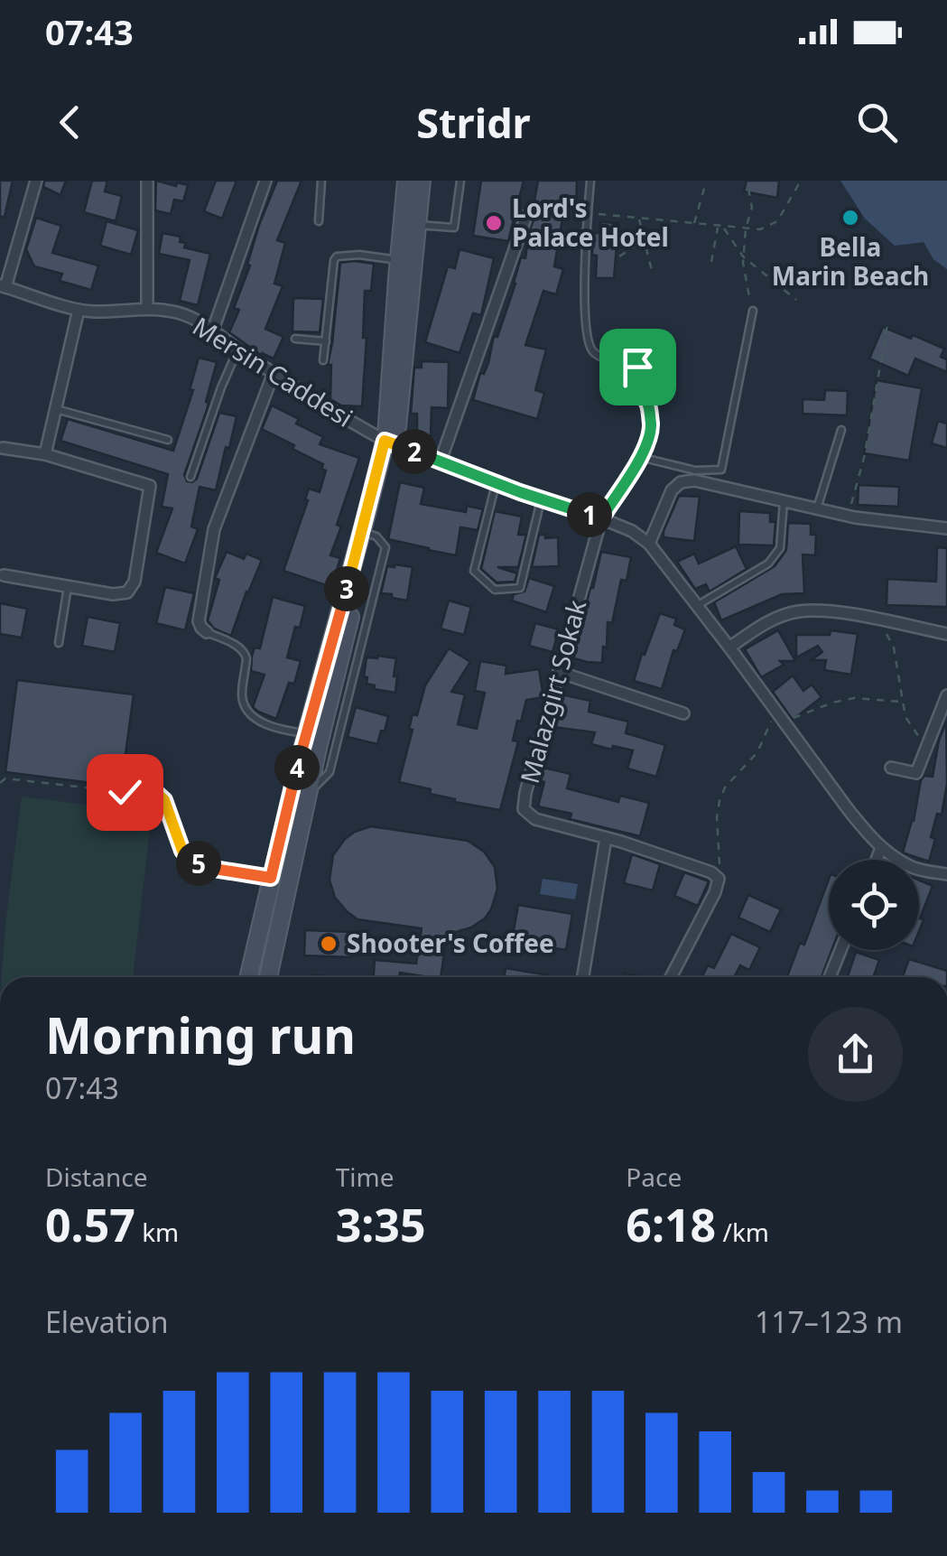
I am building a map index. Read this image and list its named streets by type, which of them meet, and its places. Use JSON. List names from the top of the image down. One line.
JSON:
{"streets":{"street":["Mersin Caddesi","Malazgirt Sokak"]},"crossings":[["Mersin Caddesi","Malazgirt Sokak"]],"places":["Bella Marin Beach","Lord's Palace Hotel","Shooter's Coffee"],"page":{"status":"07:43","header":"Stridr","pins":["2","1","3","4","5"],"heading":["Morning run","07:43"],"stats":[["Distance","0.57 km"],["Time","3:35"],["Pace","6:18 /km"]],"chart":["Elevation","117–123 m"]}}
